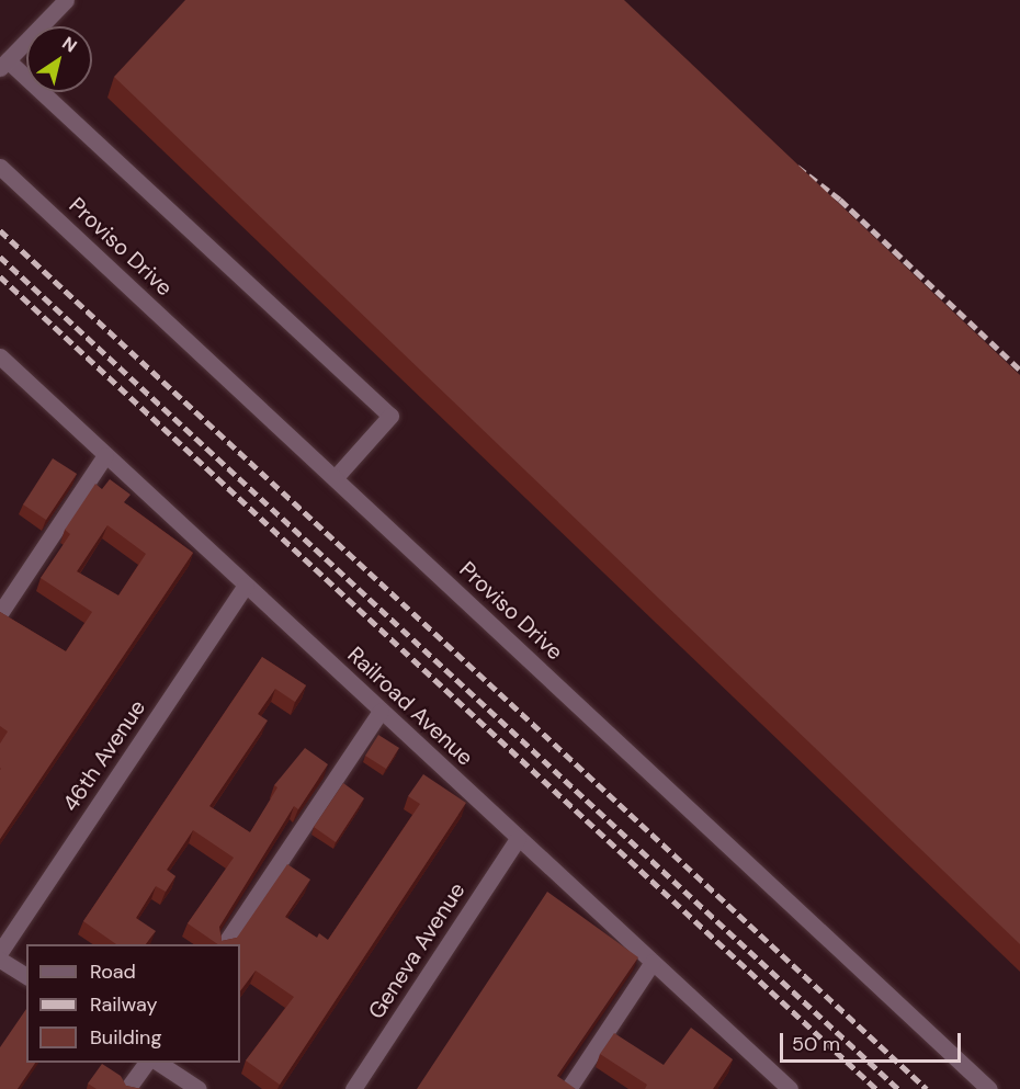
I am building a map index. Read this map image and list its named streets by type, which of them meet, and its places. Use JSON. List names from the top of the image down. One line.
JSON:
{"streets":{"street":["Proviso Drive","Railroad Avenue","46th Avenue","Geneva Avenue"]},"crossings":[["Railroad Avenue","46th Avenue"],["Railroad Avenue","Geneva Avenue"]],"legend":["Road","Railway","Building"],"scale_bar":"50 m","north":"top right"}
